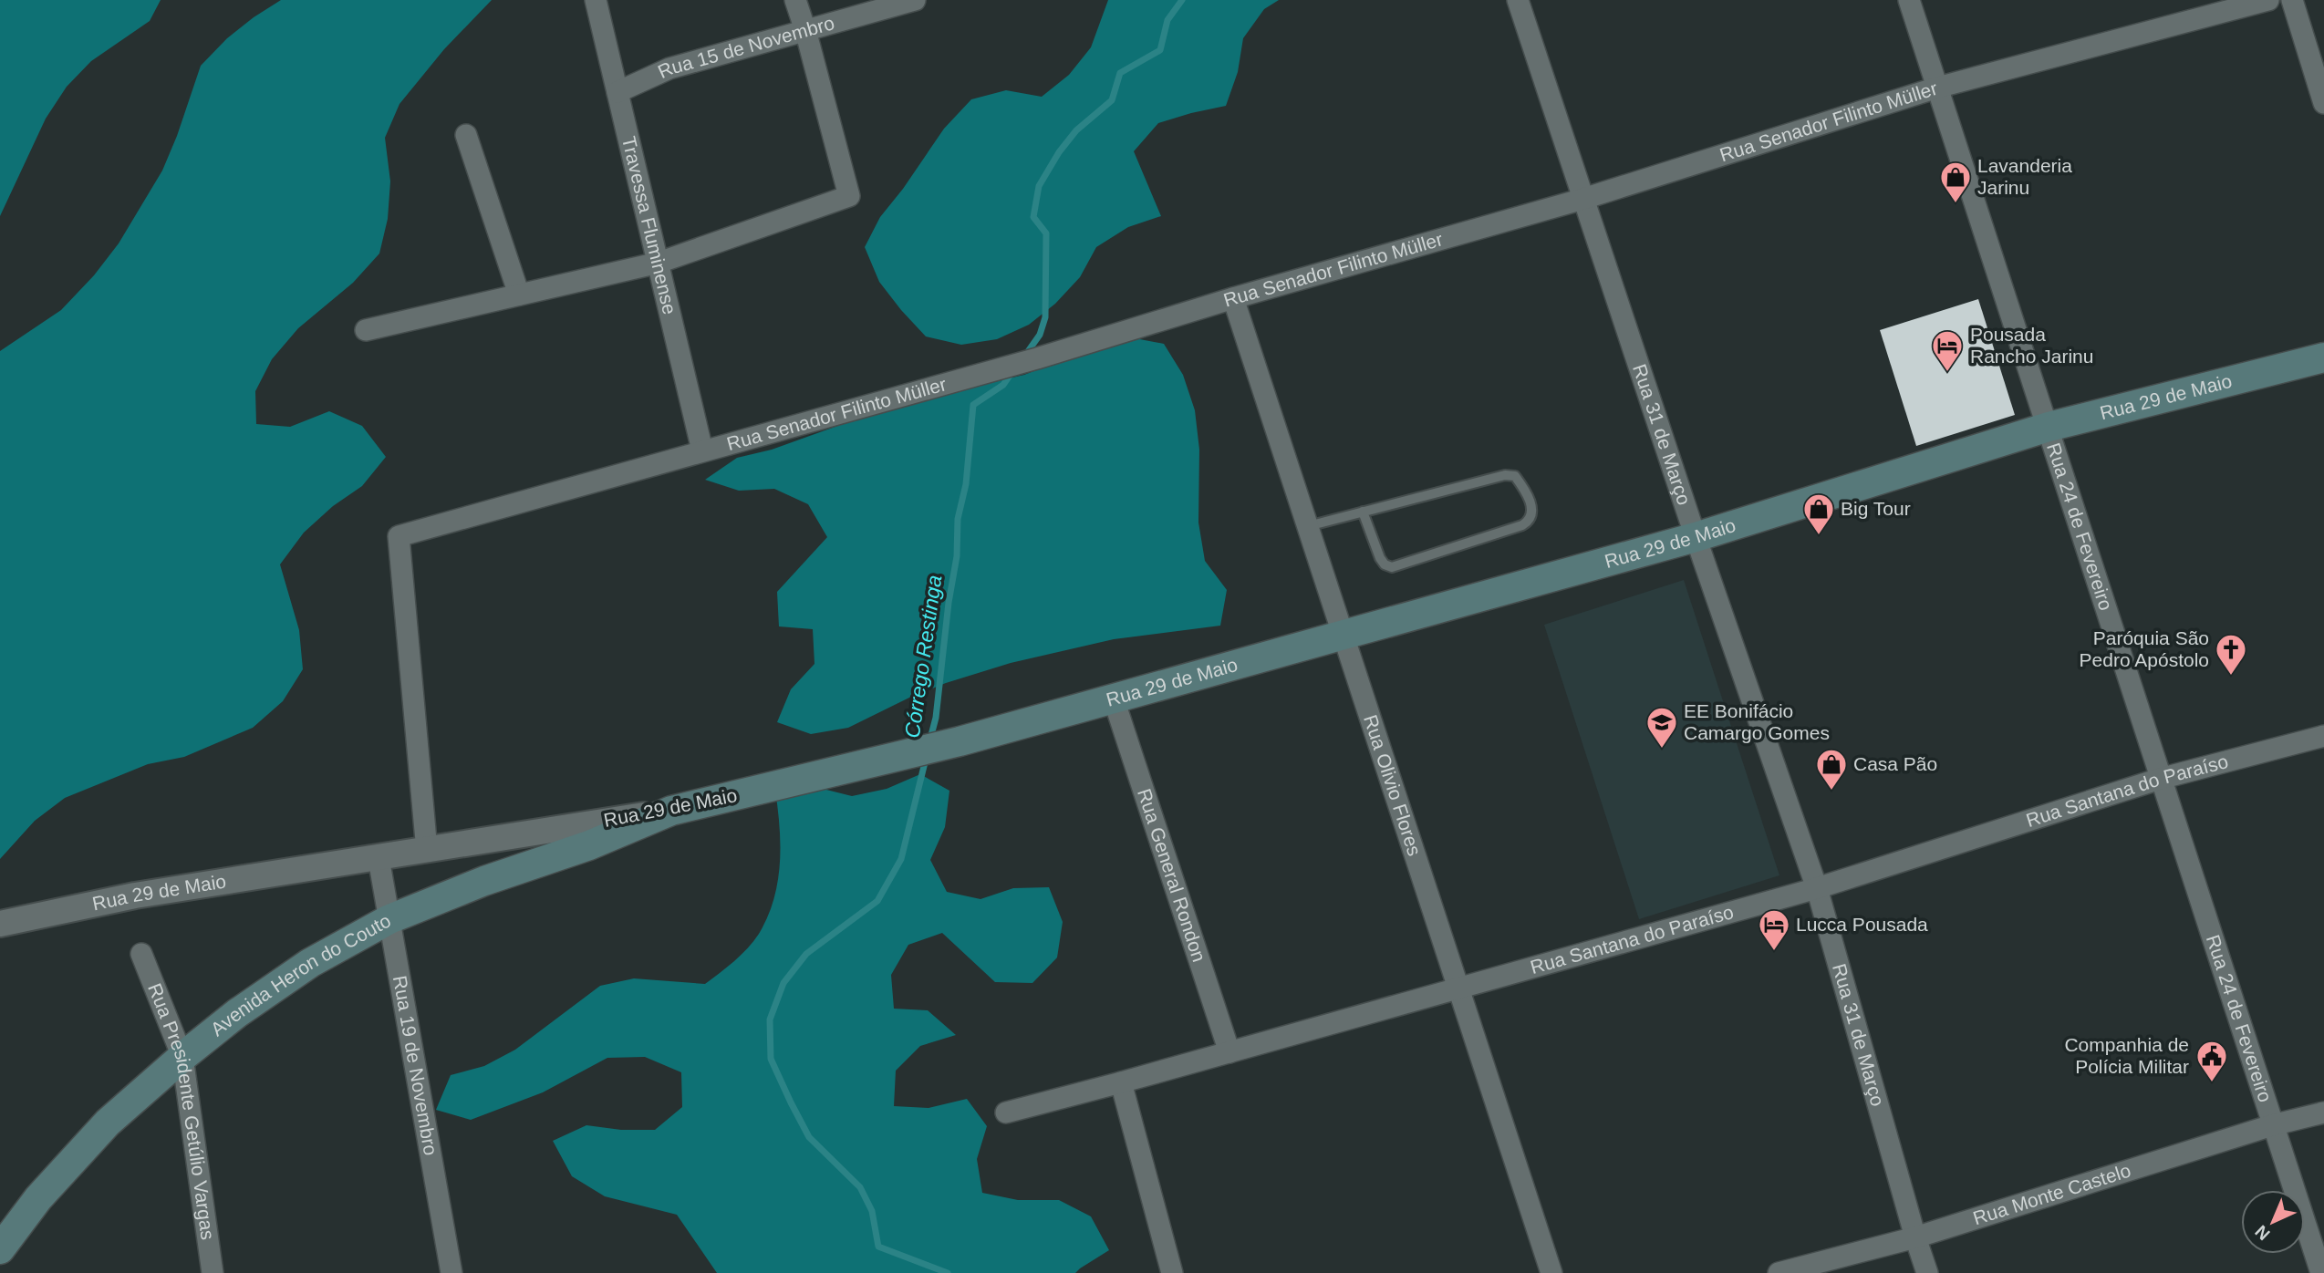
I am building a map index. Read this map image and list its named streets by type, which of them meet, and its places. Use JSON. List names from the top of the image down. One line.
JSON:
{"streets":{"main road":["Rua 29 de Maio","Avenida Heron do Couto"],"street":["Rua 15 de Novembro","Rua Senador Filinto Müller","Travessa Fluminense","Rua 31 de Março","Rua 24 de Fevereiro","Rua Olivio Flores","Rua Santana do Paraíso","Rua General Rondon","Rua 19 de Novembro","Rua Presidente Getúlio Vargas","Rua Monte Castelo"]},"crossings":[["Rua 15 de Novembro","Travessa Fluminense"],["Rua Senador Filinto Müller","Travessa Fluminense"],["Rua Senador Filinto Müller","Rua 29 de Maio"],["Rua Senador Filinto Müller","Rua 31 de Março"],["Rua Senador Filinto Müller","Rua 24 de Fevereiro"],["Rua Senador Filinto Müller","Rua Olivio Flores"],["Rua 29 de Maio","Rua 31 de Março"],["Rua 29 de Maio","Rua 24 de Fevereiro"],["Rua 29 de Maio","Rua Olivio Flores"],["Rua 29 de Maio","Rua General Rondon"],["Rua 29 de Maio","Avenida Heron do Couto"],["Rua 29 de Maio","Rua 19 de Novembro"],["Rua 31 de Março","Rua Santana do Paraíso"],["Rua 31 de Março","Rua Monte Castelo"],["Rua 24 de Fevereiro","Rua Santana do Paraíso"],["Rua 24 de Fevereiro","Rua Monte Castelo"],["Rua Olivio Flores","Rua Santana do Paraíso"],["Rua Santana do Paraíso","Rua General Rondon"],["Avenida Heron do Couto","Rua 19 de Novembro"],["Avenida Heron do Couto","Rua Presidente Getúlio Vargas"]],"water":["Córrego Restinga"],"places":{"shop":["Lavanderia Jarinu","Big Tour","Casa Pão"],"hotel":["Pousada Rancho Jarinu","Lucca Pousada"],"church":["Paróquia São Pedro Apóstolo"],"school or university":["EE Bonifácio Camargo Gomes"],"public building":["Companhia de Polícia Militar"]},"north":"bottom left"}
